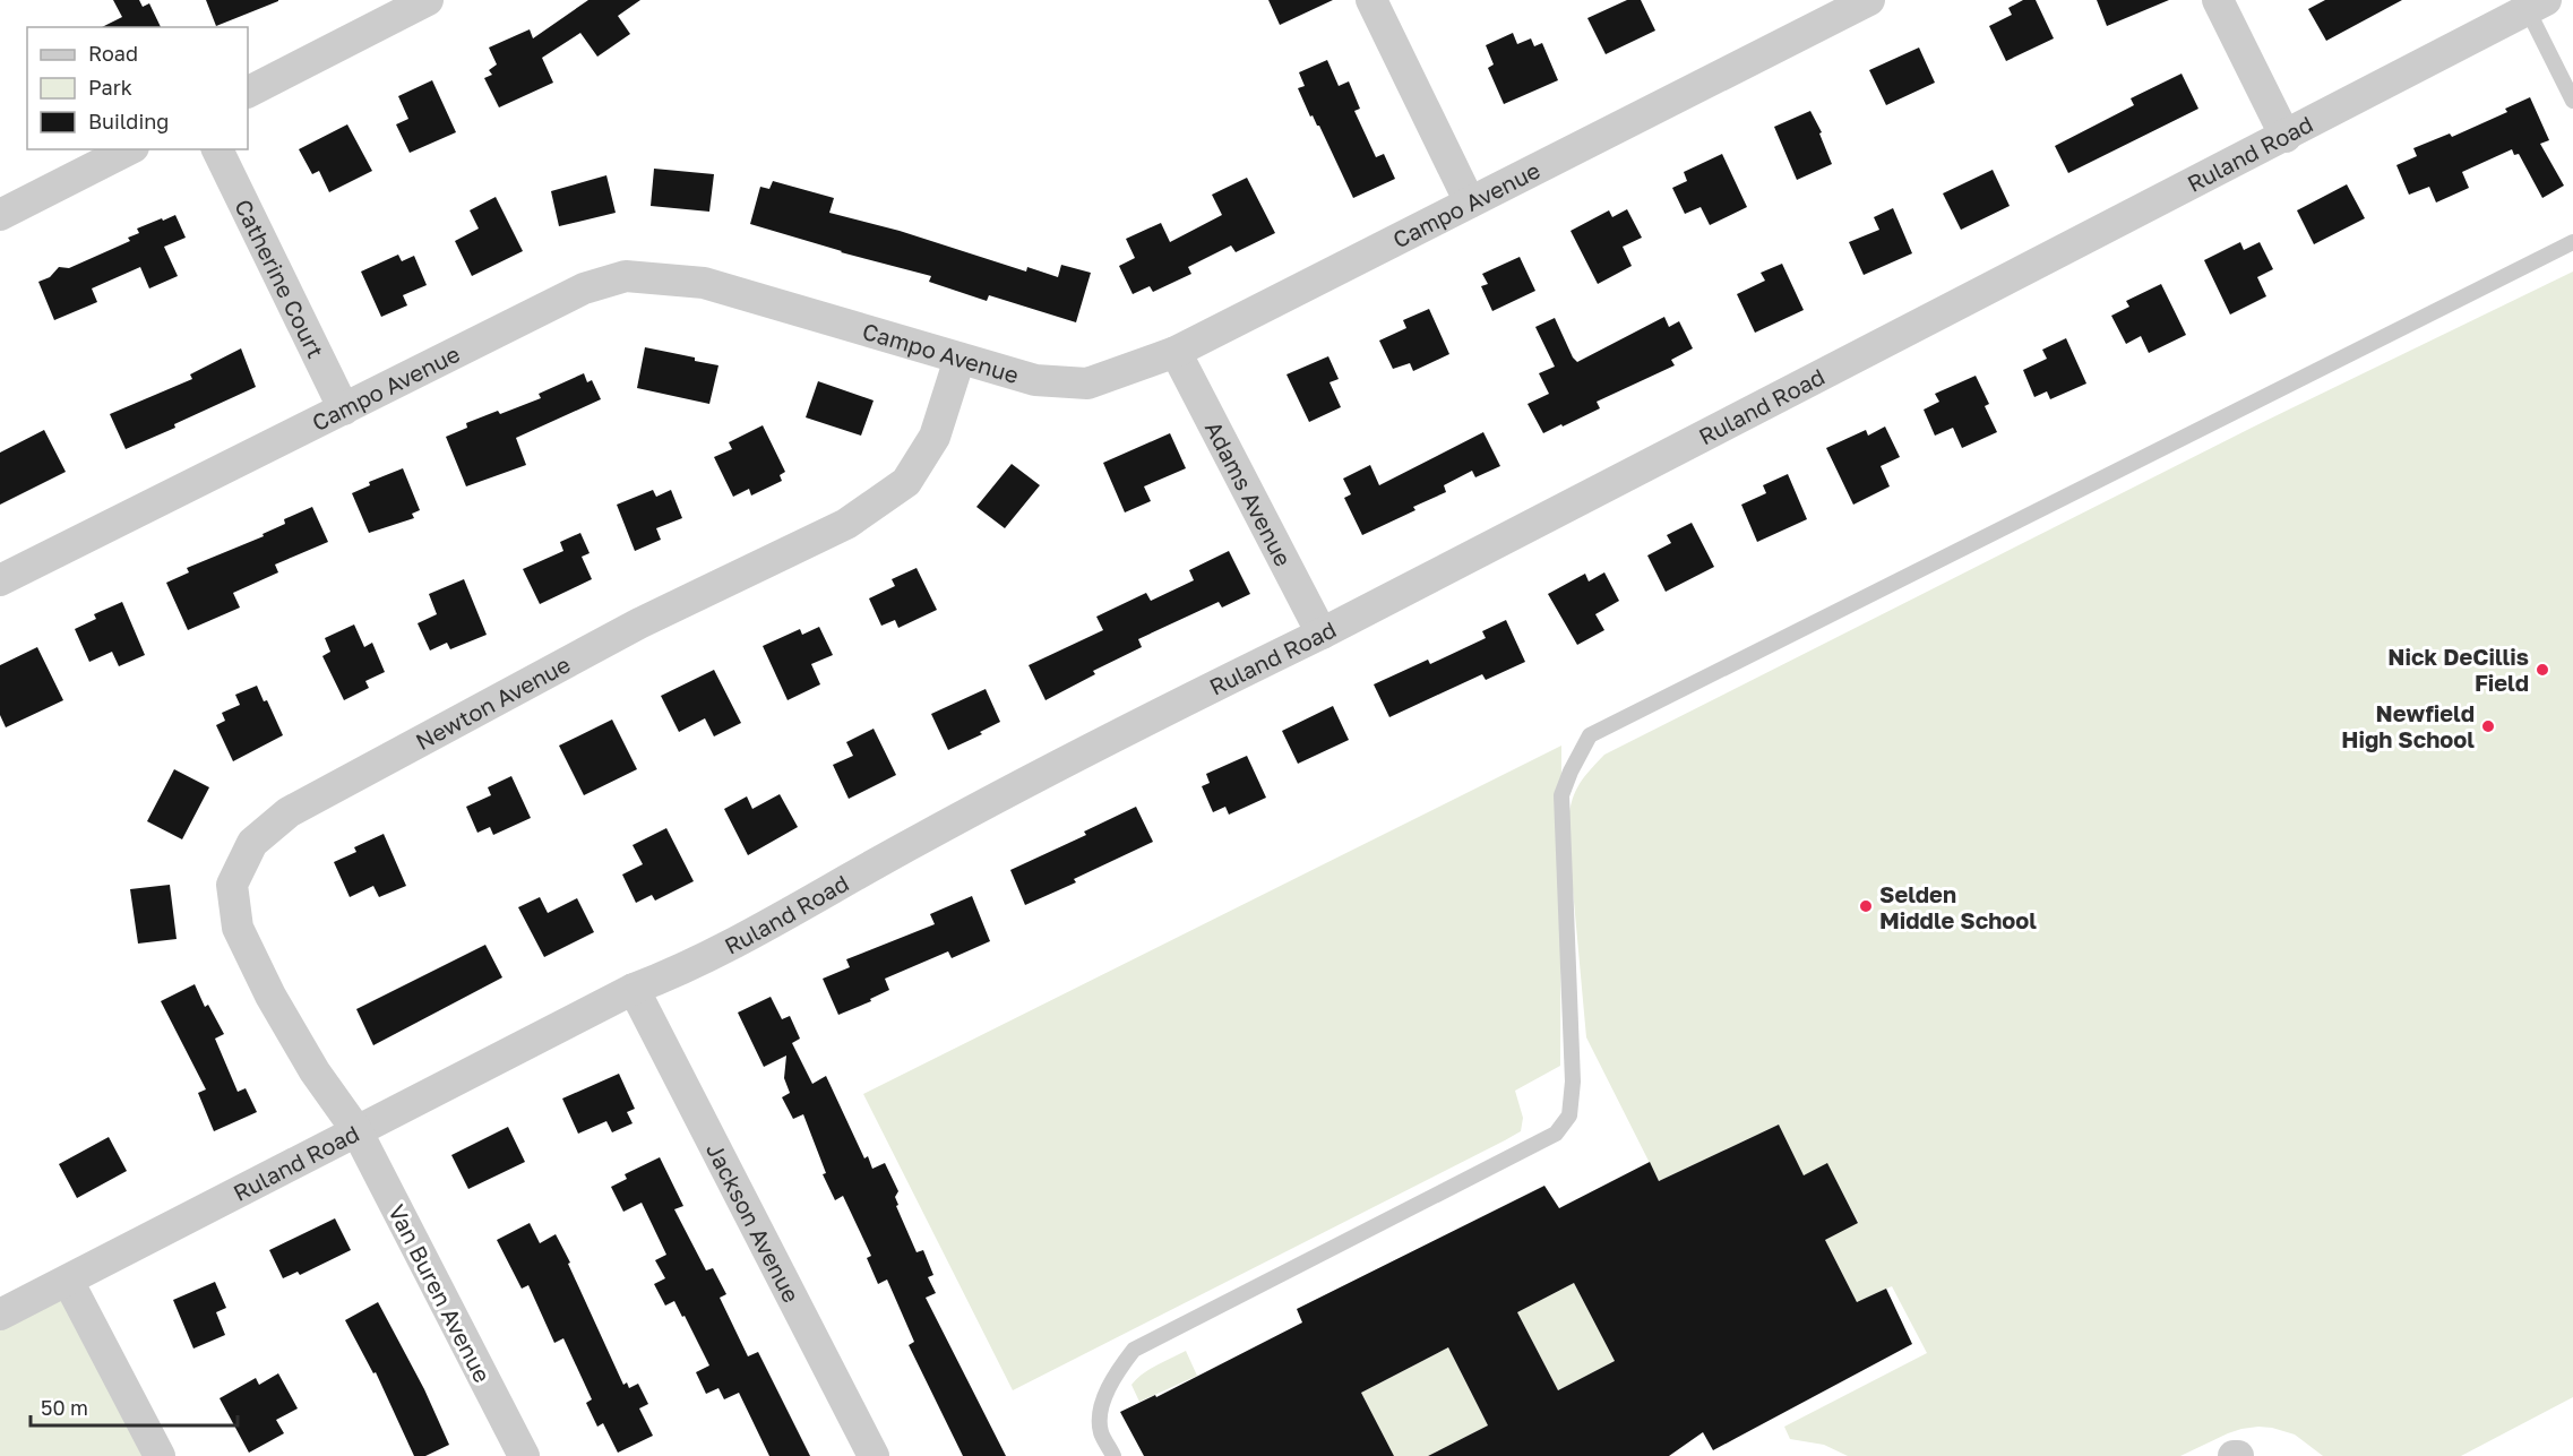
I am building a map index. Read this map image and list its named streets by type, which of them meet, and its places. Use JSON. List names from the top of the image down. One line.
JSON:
{"streets":{"street":["Ruland Road","Campo Avenue","Catherine Court","Adams Avenue","Newton Avenue","Jackson Avenue","Van Buren Avenue"]},"crossings":[["Ruland Road","Adams Avenue"],["Ruland Road","Newton Avenue"],["Ruland Road","Jackson Avenue"],["Ruland Road","Van Buren Avenue"],["Campo Avenue","Catherine Court"],["Campo Avenue","Adams Avenue"],["Campo Avenue","Newton Avenue"],["Newton Avenue","Van Buren Avenue"]],"places":["Nick DeCillis Field","Newfield High School","Selden Middle School"],"legend":["Road","Park","Building"],"scale_bar":"50 m"}
